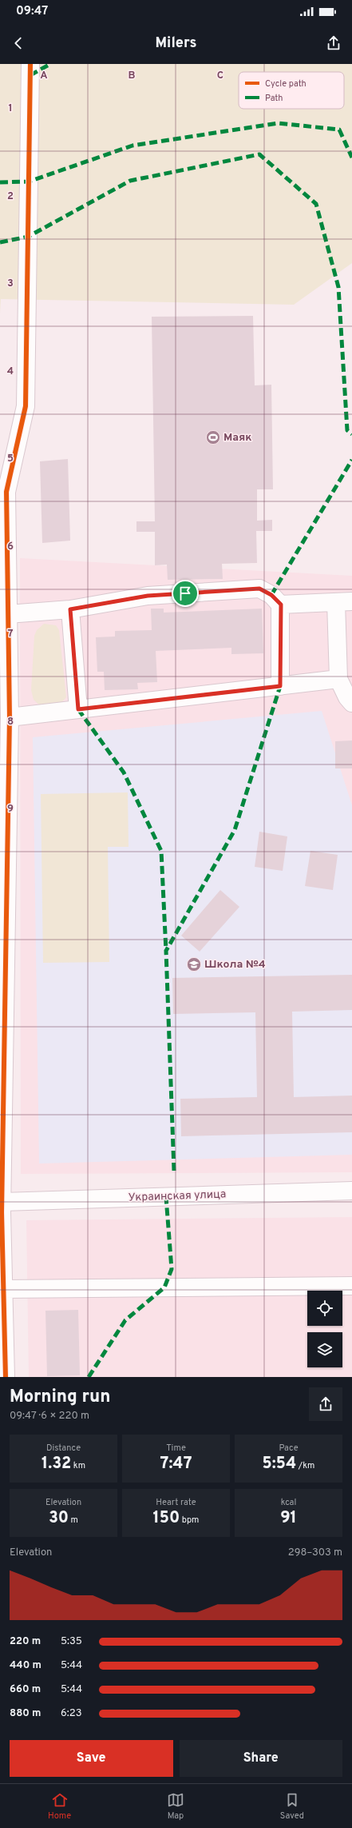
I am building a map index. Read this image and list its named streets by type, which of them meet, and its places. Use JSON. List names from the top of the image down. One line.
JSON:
{"streets":{"street":["Украинская улица"]},"places":{"sports":["Маяк"],"school or university":["Школа №4"]},"legend":["Cycle path","Path"],"page":{"status":"09:47","header":"Milers","heading":["Morning run","09:47 · 6 × 220 m"],"stats":[["Distance","1.32 km"],["Time","7:47"],["Pace","5:54 /km"],["Elevation","30 m"],["Heart rate","150 bpm"],["kcal","91"]],"chart":["Elevation","298–303 m"],"list":[{"name":"220 m","note":"5:35"},{"name":"440 m","note":"5:44"},{"name":"660 m","note":"5:44"},{"name":"880 m","note":"6:23"}],"buttons":["Save","Share"],"tabs":["Home","Map","Saved"]},"grid":{"columns":["A","B","C"],"rows":["1","2","3","4","5","6","7","8","9"]}}
